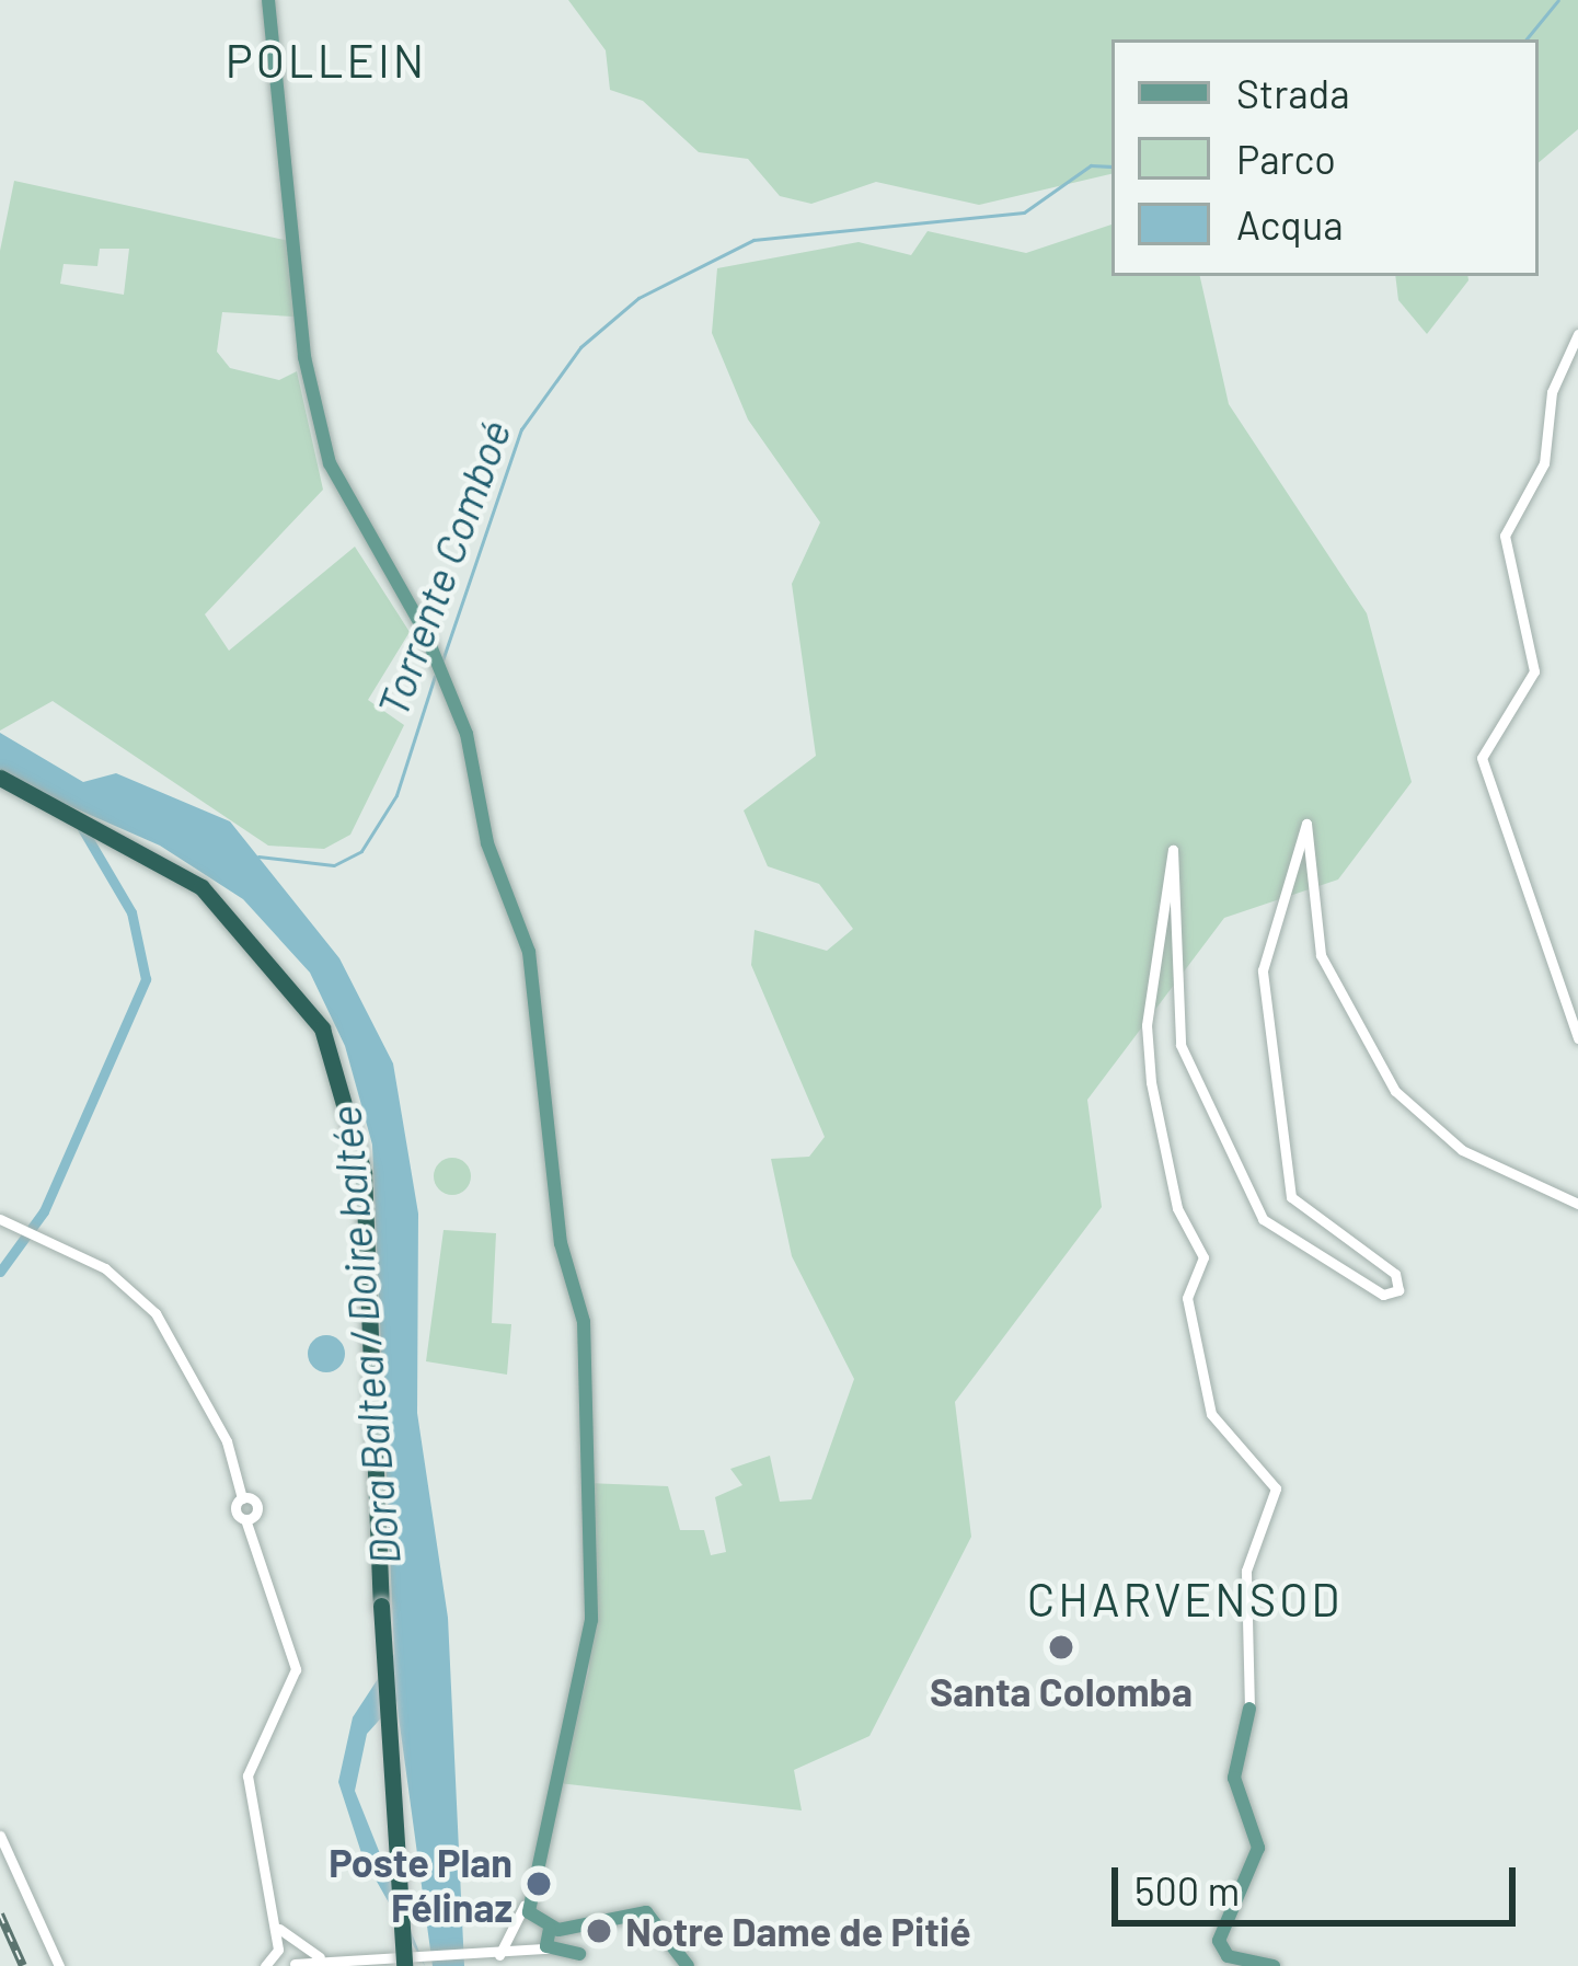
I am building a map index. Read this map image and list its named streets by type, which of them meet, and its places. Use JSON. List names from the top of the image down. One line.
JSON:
{"districts":["POLLEIN","CHARVENSOD"],"water":["Torrente Comboé","Dora Baltea / Doire baltée"],"places":["Santa Colomba","Poste Plan Félinaz","Notre Dame de Pitié"],"legend":["Strada","Parco","Acqua"],"scale_bar":"500 m"}
